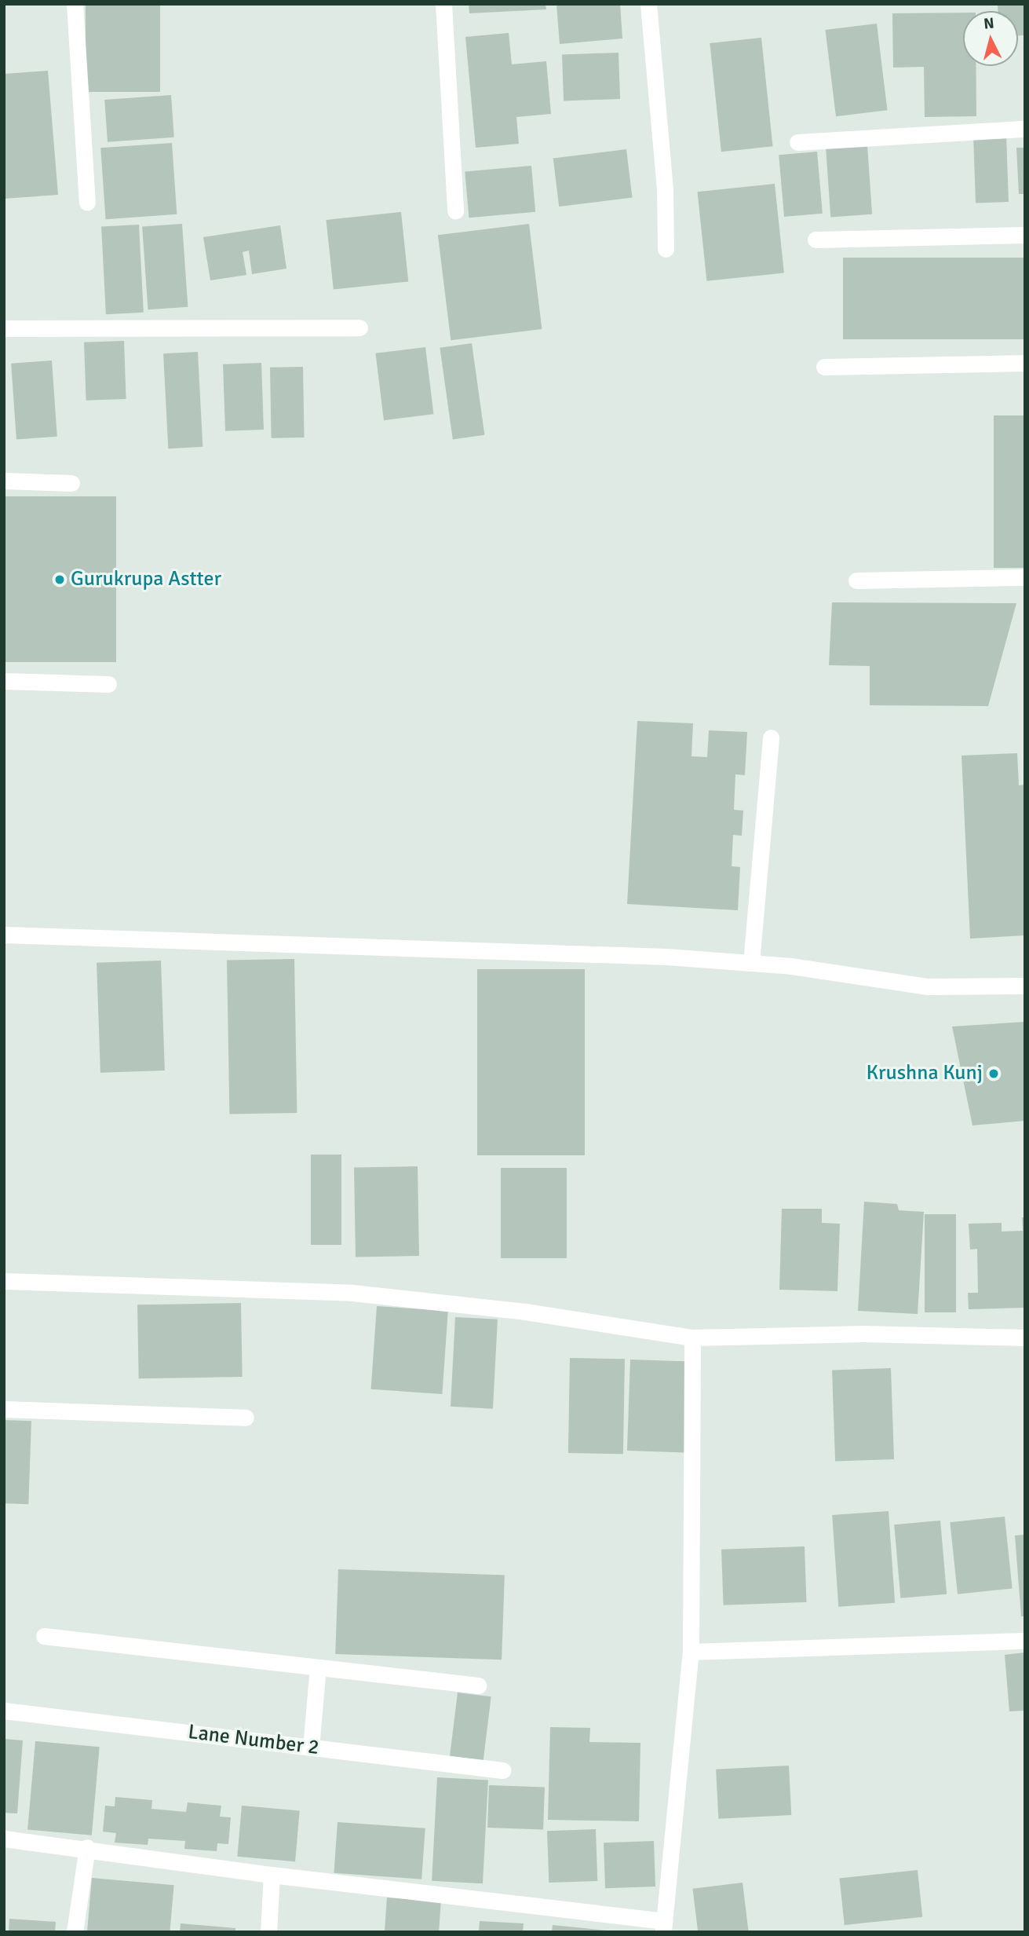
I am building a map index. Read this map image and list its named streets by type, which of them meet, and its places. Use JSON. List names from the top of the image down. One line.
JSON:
{"streets":{"street":["Lane Number 2"]},"places":["Gurukrupa Astter","Krushna Kunj"],"north":"top"}
